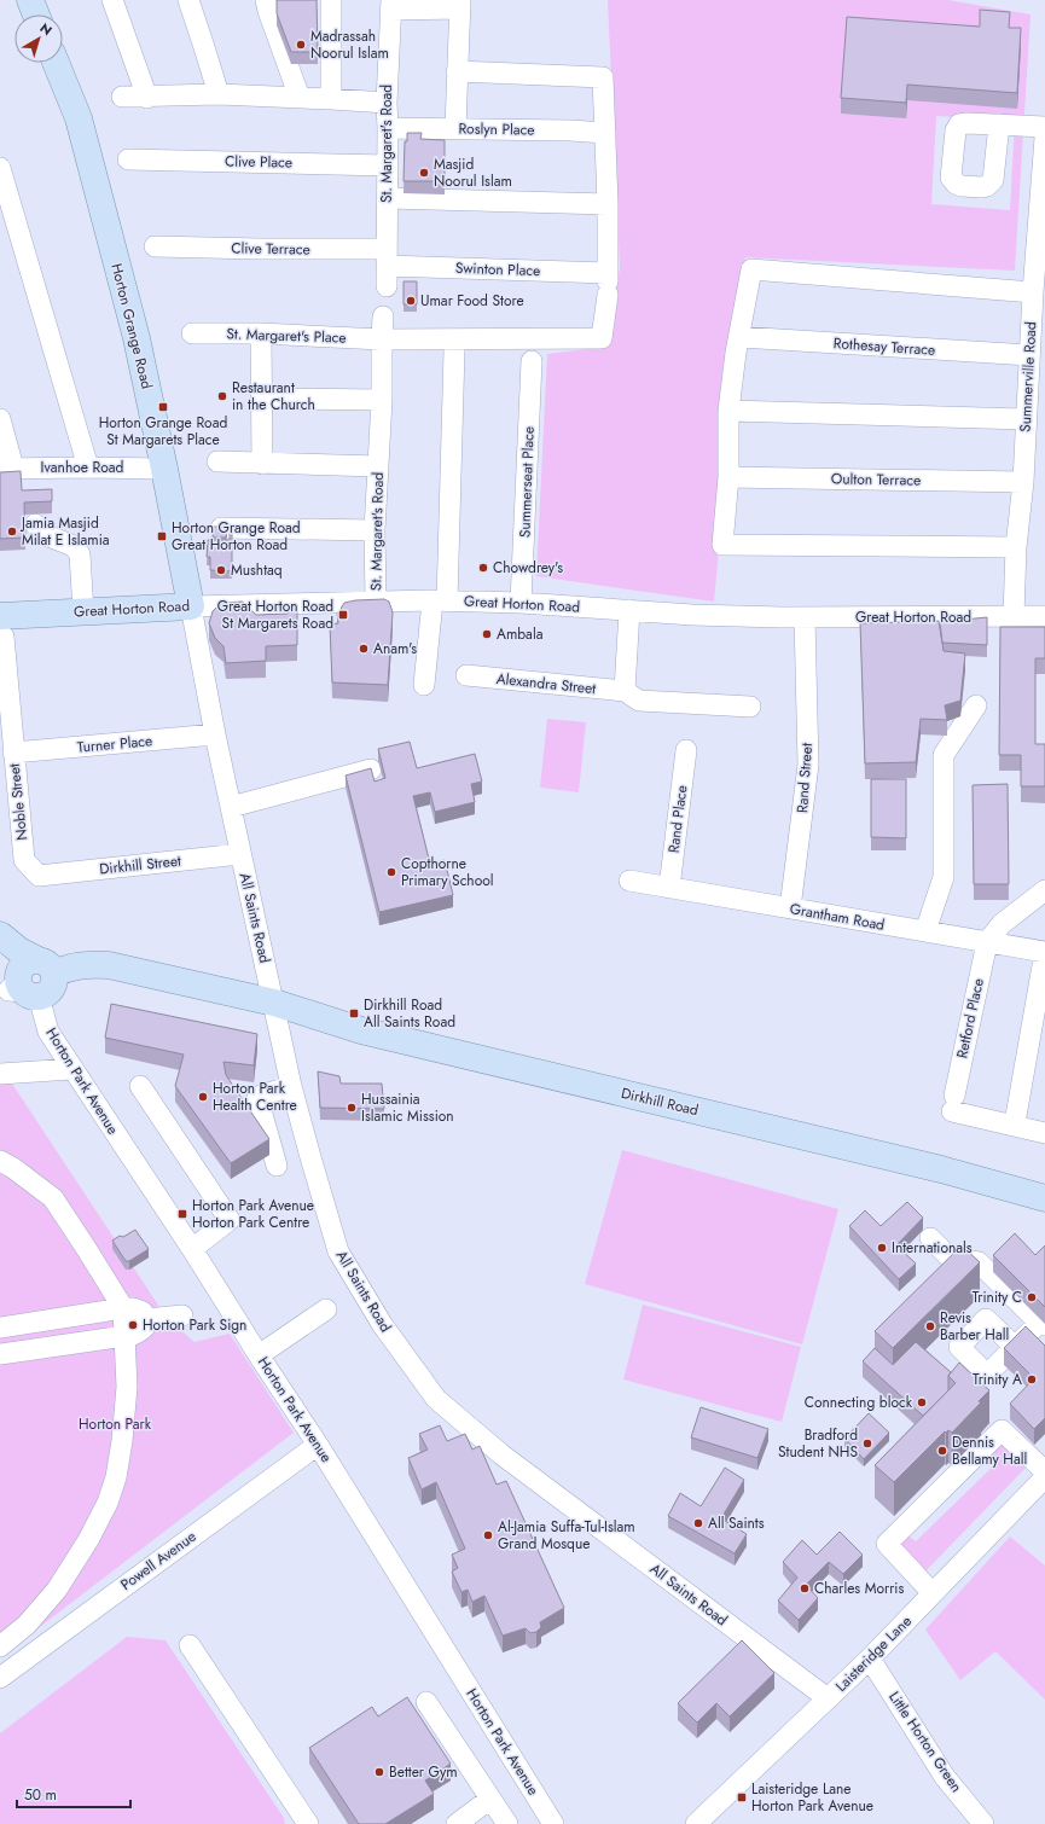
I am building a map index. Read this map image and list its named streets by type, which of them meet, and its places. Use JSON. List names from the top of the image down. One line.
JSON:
{"streets":{"main road":["Horton Grange Road","Great Horton Road","Horton Park Avenue","Dirkhill Road"],"street":["Roslyn Place","St. Margaret's Road","Clive Place","Clive Terrace","Swinton Place","St. Margaret's Place","Rothesay Terrace","Summerville Road","Ivanhoe Road","Oulton Terrace","Summerseat Place","Alexandra Street","Turner Place","Rand Street","Noble Street","Rand Place","Dirkhill Street","Grantham Road","All Saints Road","Retford Place","Powell Avenue","Laisteridge Lane","Little Horton Green"]},"crossings":[["Roslyn Place","St. Margaret's Road"],["St. Margaret's Road","Clive Place"],["St. Margaret's Road","Clive Terrace"],["St. Margaret's Road","Swinton Place"],["St. Margaret's Road","St. Margaret's Place"],["St. Margaret's Road","Great Horton Road"],["Clive Terrace","Swinton Place"],["Swinton Place","St. Margaret's Place"],["Horton Grange Road","Ivanhoe Road"],["Horton Grange Road","Great Horton Road"],["Horton Grange Road","All Saints Road"],["Rothesay Terrace","Summerville Road"],["Summerville Road","Oulton Terrace"],["Summerville Road","Great Horton Road"],["Summerseat Place","Great Horton Road"],["Great Horton Road","Rand Street"],["Great Horton Road","Noble Street"],["Great Horton Road","All Saints Road"],["Turner Place","Noble Street"],["Turner Place","All Saints Road"],["Rand Street","Grantham Road"],["Noble Street","Dirkhill Street"],["Rand Place","Grantham Road"],["Dirkhill Street","All Saints Road"],["Grantham Road","Retford Place"],["All Saints Road","Dirkhill Road"],["All Saints Road","Laisteridge Lane"],["Horton Park Avenue","Dirkhill Road"],["Horton Park Avenue","Powell Avenue"],["Laisteridge Lane","Little Horton Green"]],"parks":["Horton Park"],"places":{"other":["Madrassah Noorul Islam","Masjid Noorul Islam","Umar Food Store","Restaurant in the Church","Jamia Masjid Milat E Islamia","Chowdrey's","Mushtaq","Ambala","Anam's","Copthorne Primary School","Horton Park Health Centre","Hussainia Islamic Mission","Internationals","Trinity C","Horton Park Sign","Revis Barber Hall","Trinity A","Connecting block","Bradford Student NHS","Dennis Bellamy Hall","All Saints","Al-Jamia Suffa-Tul-Islam Grand Mosque","Charles Morris","Better Gym"],"transit":["Horton Grange Road St Margarets Place","Horton Grange Road Great Horton Road","Great Horton Road St Margarets Road","Dirkhill Road All Saints Road","Horton Park Avenue Horton Park Centre","Laisteridge Lane Horton Park Avenue"]},"scale_bar":"50 m","north":"top right"}
